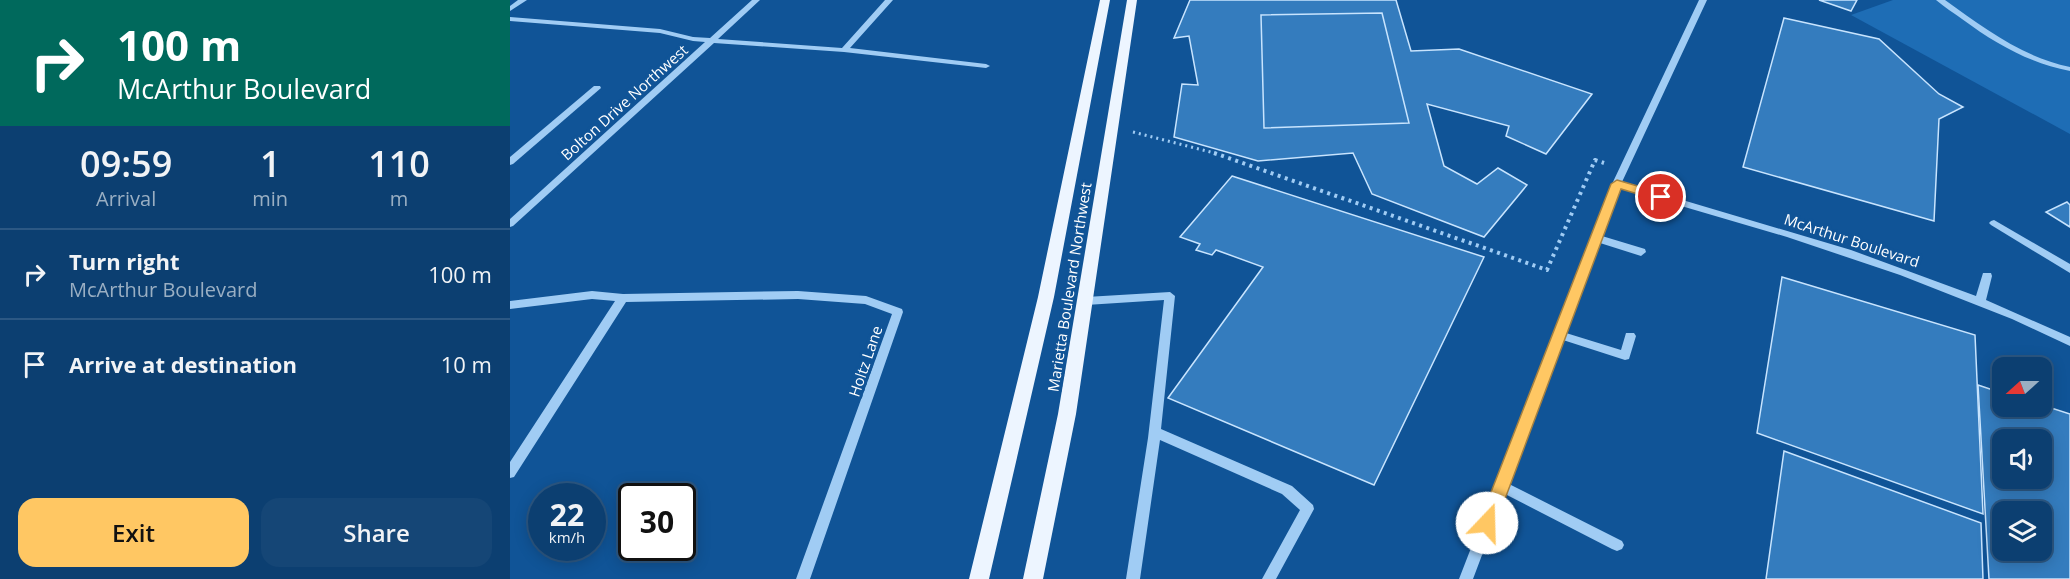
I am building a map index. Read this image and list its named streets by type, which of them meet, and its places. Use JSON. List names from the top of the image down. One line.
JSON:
{"streets":{"main road":["Marietta Boulevard Northwest"],"street":["Bolton Drive Northwest","McArthur Boulevard","Holtz Lane"]},"north":"left","page":{"turn":["100 m","McArthur Boulevard"],"eta":["09:59","Arrival","1","min","110","m"],"list":[{"name":"Turn right","note":"McArthur Boulevard","value":"100 m"},{"name":"Arrive at destination","value":"10 m"}],"speed":"22 km/h","limit":"30","buttons":["Exit","Share"]}}
